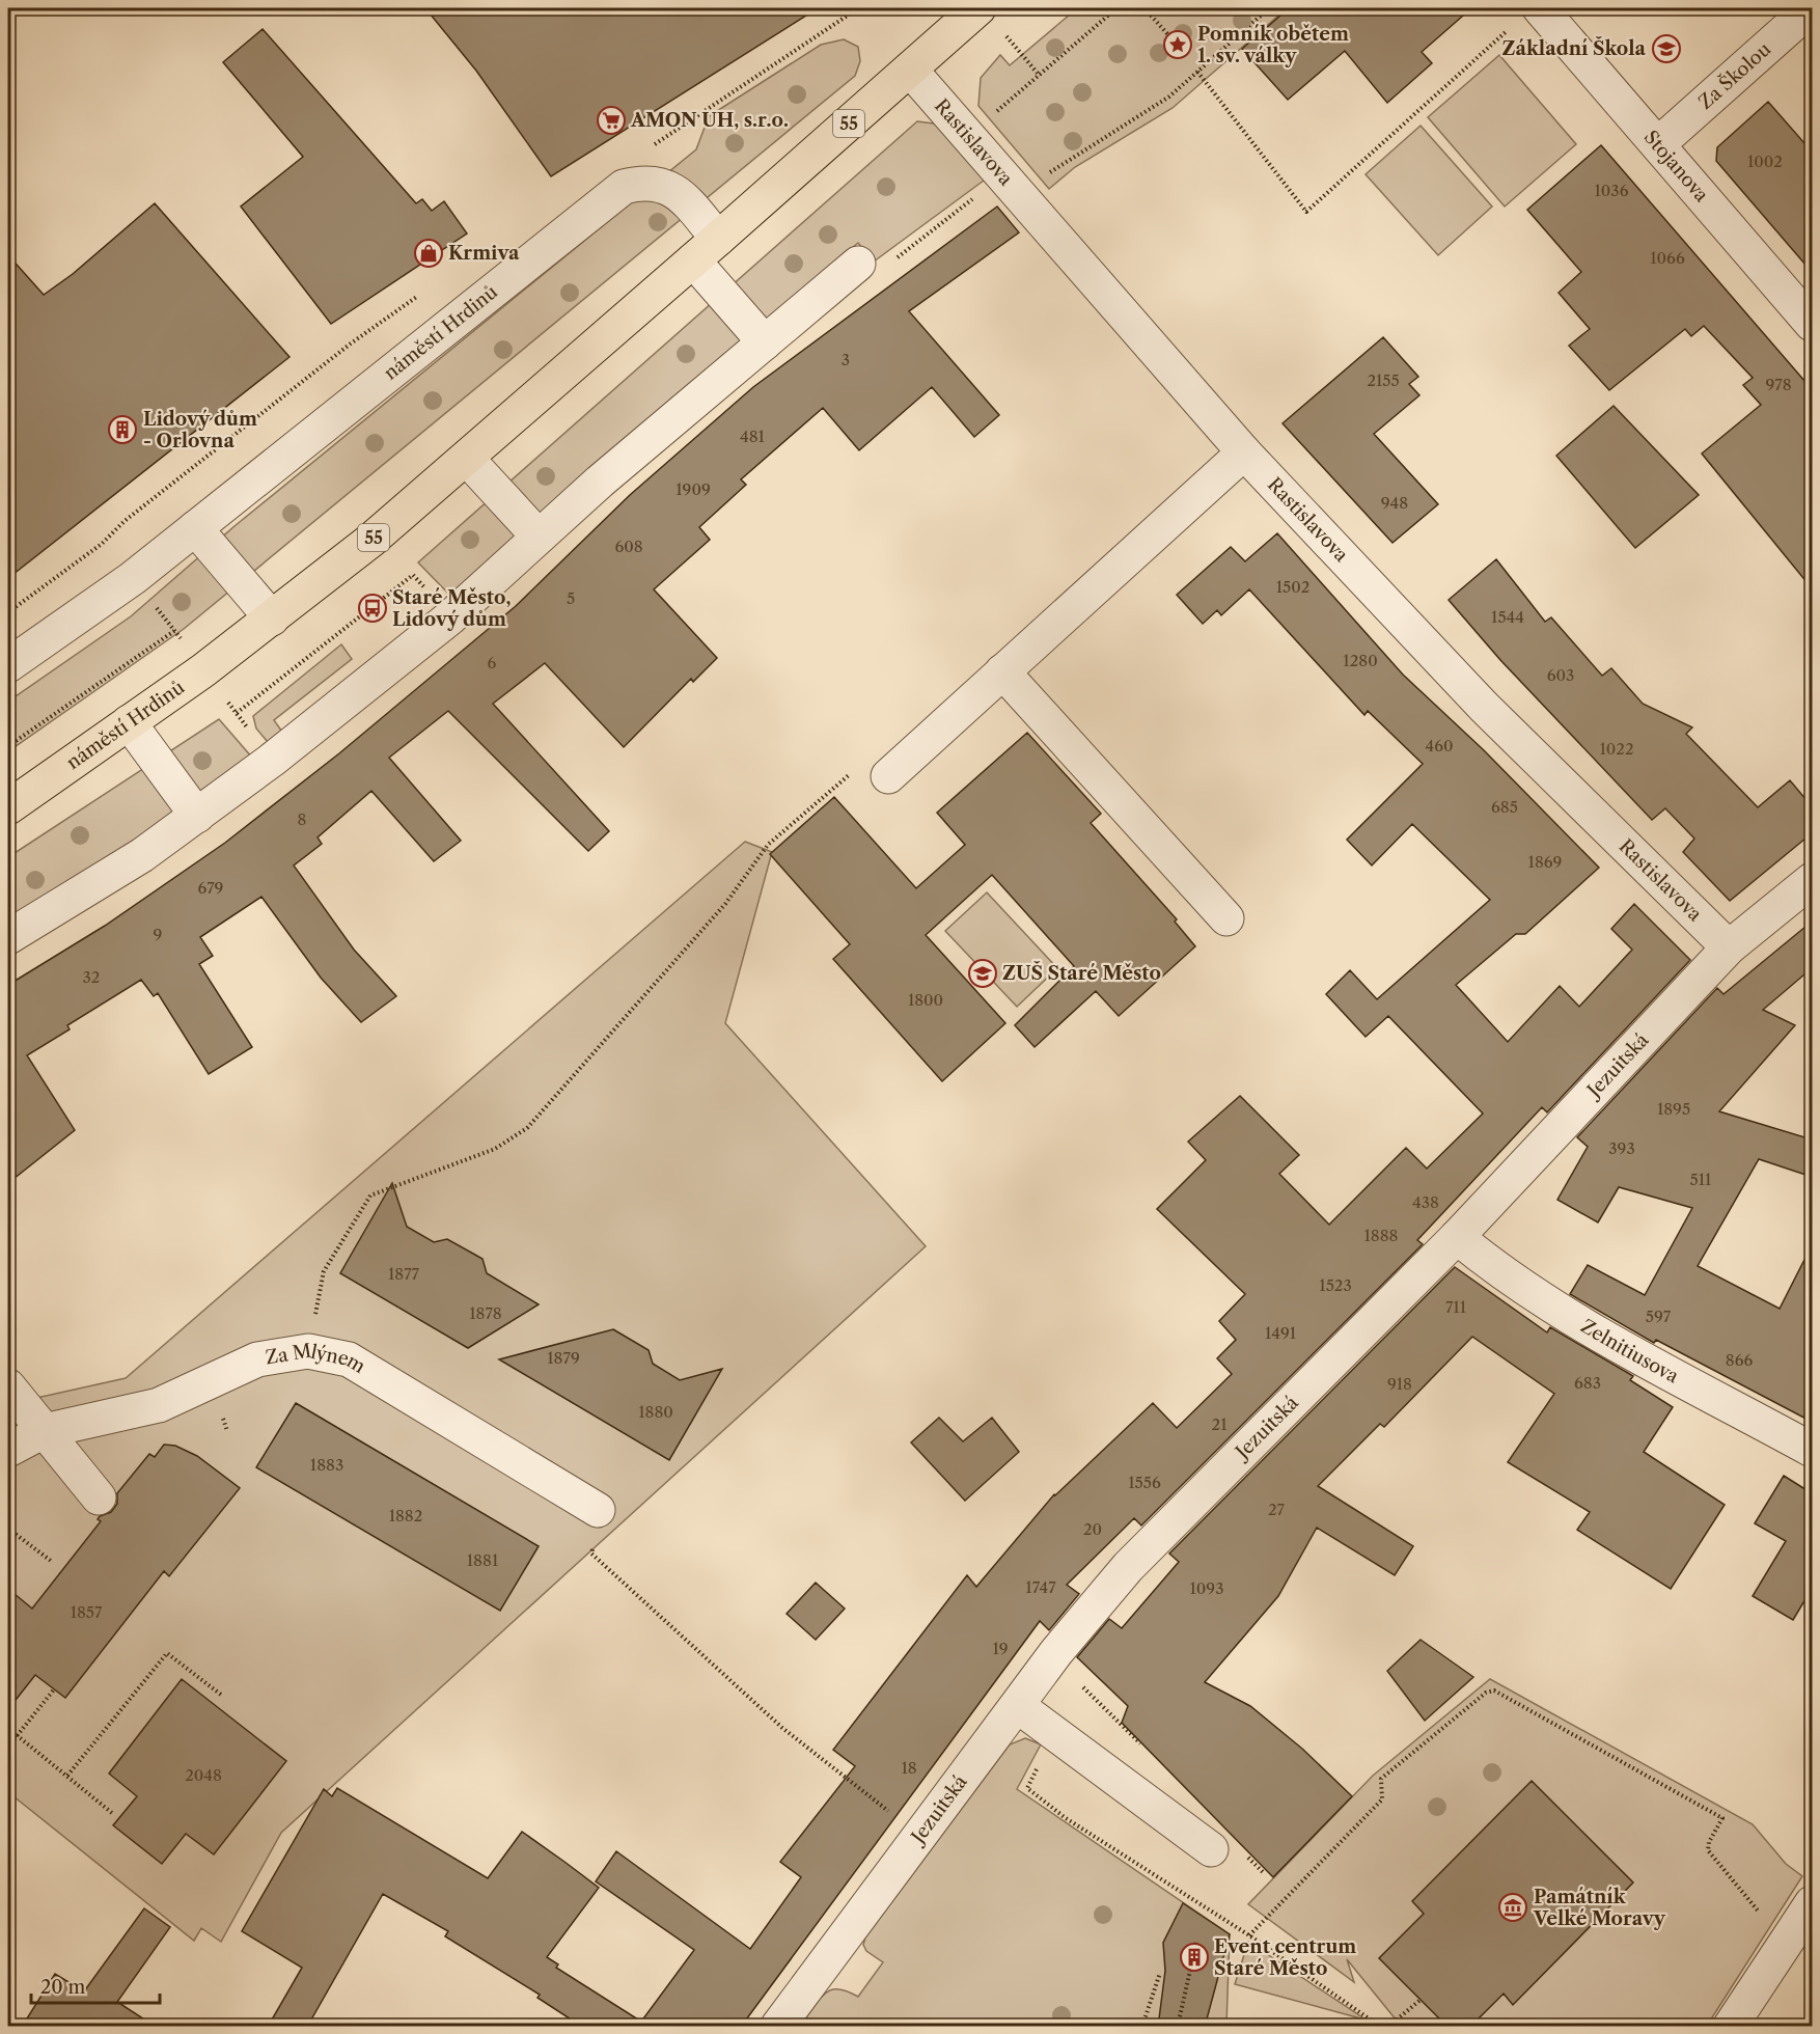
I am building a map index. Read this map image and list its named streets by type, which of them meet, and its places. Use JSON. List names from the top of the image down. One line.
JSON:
{"streets":{"main road":["55","náměstí Hrdinů"],"street":["Za Školou","Rastislavova","Stojanova","Jezuitská","Zelnitiusova","Za Mlýnem"]},"crossings":[["Za Školou","Stojanova"],["Rastislavova","náměstí Hrdinů"],["Rastislavova","Jezuitská"],["Jezuitská","Zelnitiusova"]],"places":{"place":["Pomník obětem 1. sv. války"],"school or university":["Základní Škola","ZUŠ Staré Město"],"supermarket":["AMON UH, s.r.o."],"shop":["Krmiva"],"building":["Lidový dům - Orlovna","Event centrum Staré Město"],"bus stop":["Staré Město, Lidový dům"],"museum":["Památník Velké Moravy"]},"house_numbers":["1002","1036","1066","3","2155","978","481","1909","948","608","1502","5","1544","1280","6","603","460","1022","685","8","1869","679","9","32","1800","1895","393","511","438","1888","1877","1523","711","1878","597","1491","1879","866","683","918","1880","21","1883","1556","27","1882","20","1881","1747","1093","1857","19","18","2048"],"scale_bar":"20 m"}
